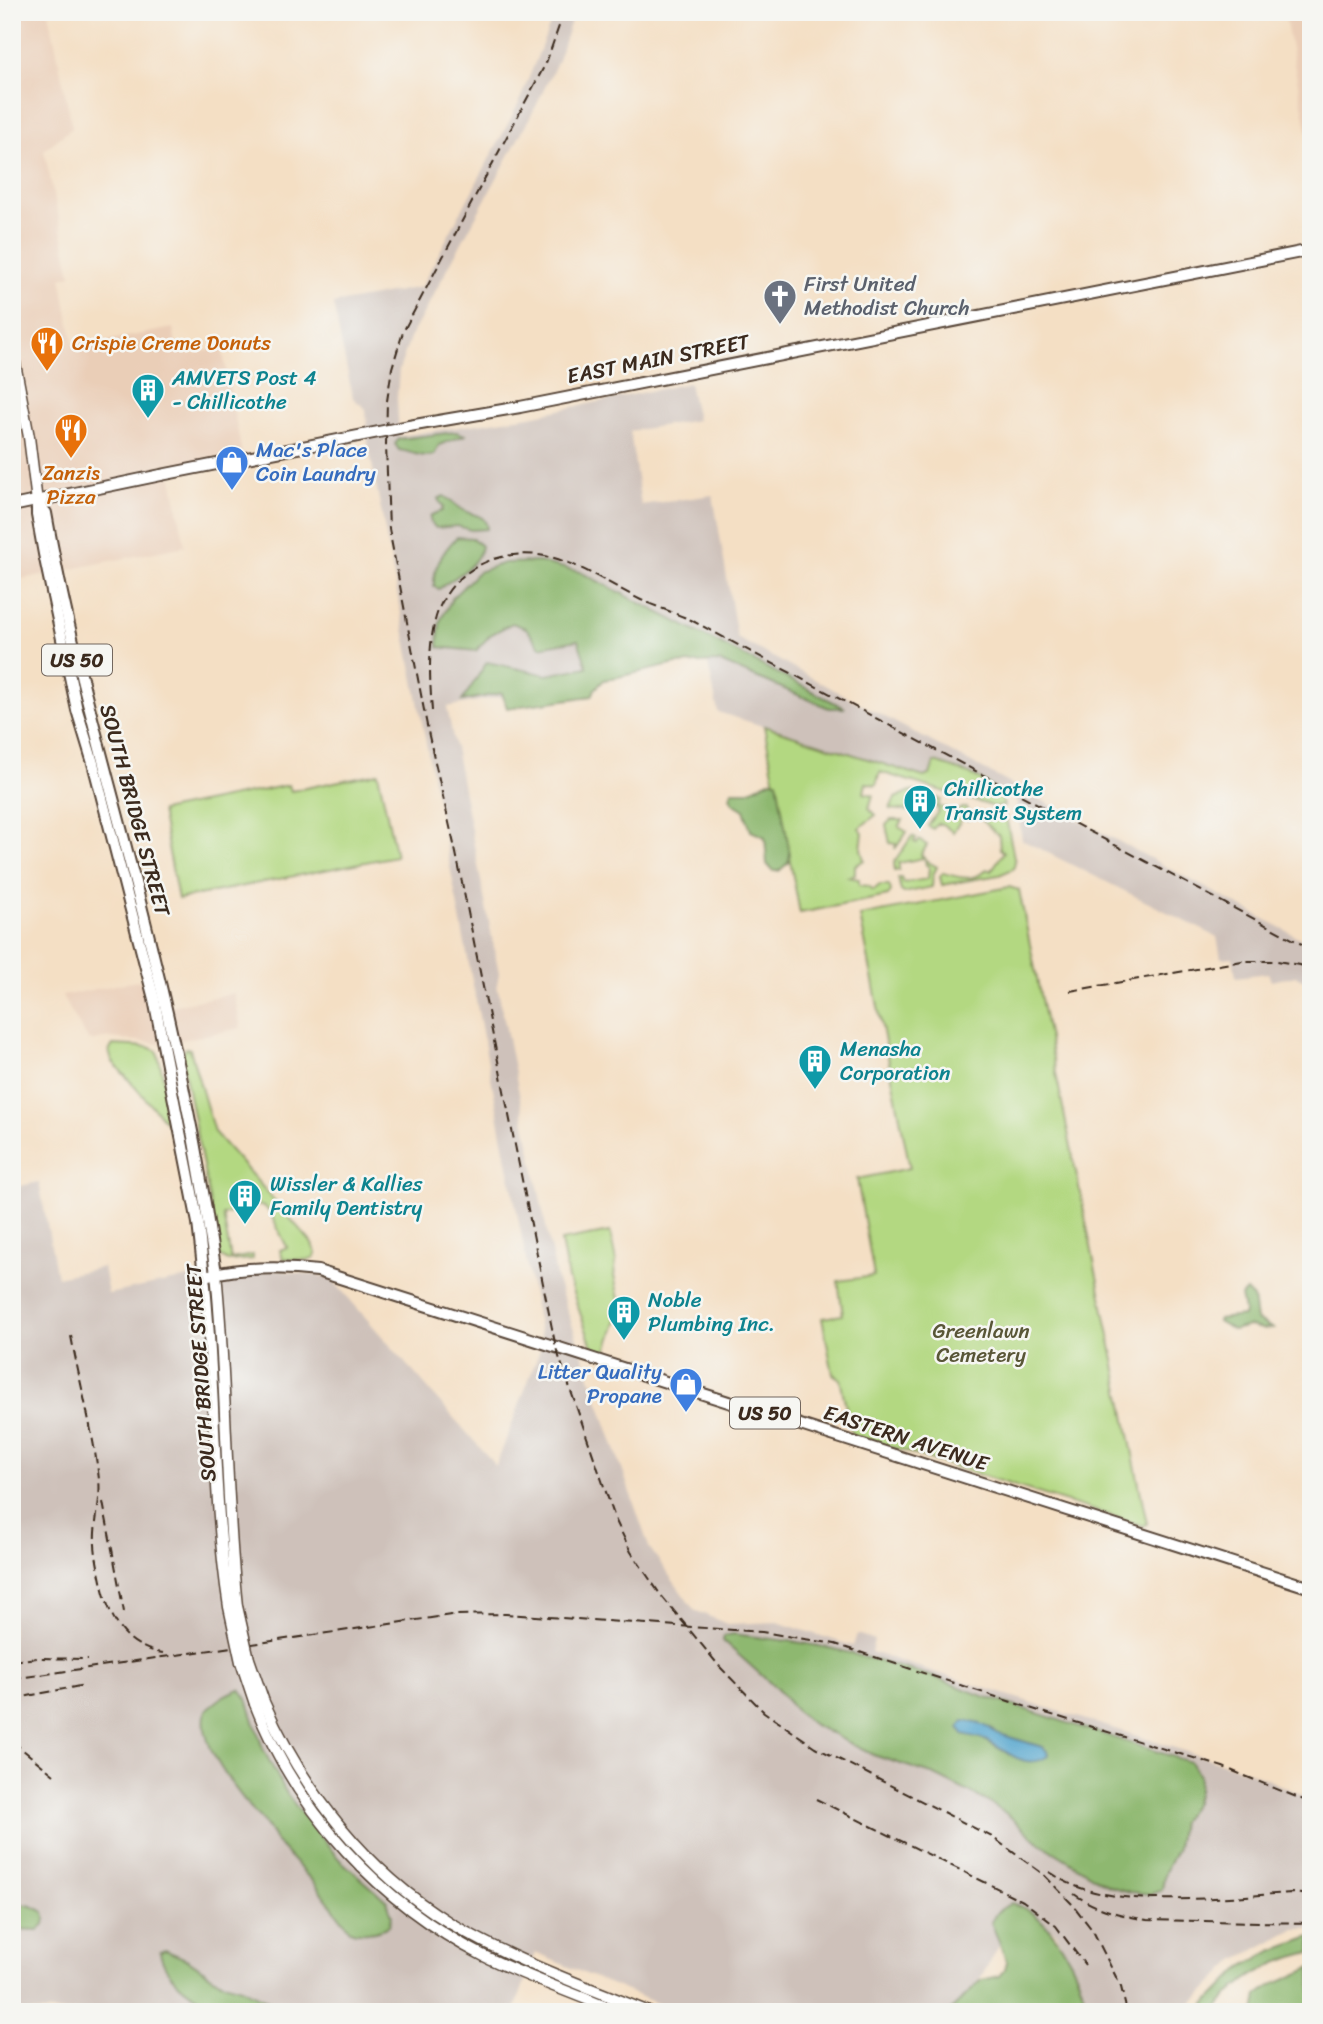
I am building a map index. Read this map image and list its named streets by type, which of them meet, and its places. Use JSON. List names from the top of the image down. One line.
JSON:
{"streets":{"main road":["EAST MAIN STREET","US 50","SOUTH BRIDGE STREET","EASTERN AVENUE"]},"crossings":[["EAST MAIN STREET","SOUTH BRIDGE STREET"],["SOUTH BRIDGE STREET","EASTERN AVENUE"]],"parks":["Greenlawn Cemetery"],"places":{"church":["First United Methodist Church"],"restaurant":["Crispie Creme Donuts","Zanzis Pizza"],"building":["AMVETS Post 4 - Chillicothe","Chillicothe Transit System","Menasha Corporation","Wissler & Kallies Family Dentistry","Noble Plumbing Inc."],"shop":["Mac's Place Coin Laundry","Litter Quality Propane"]}}
